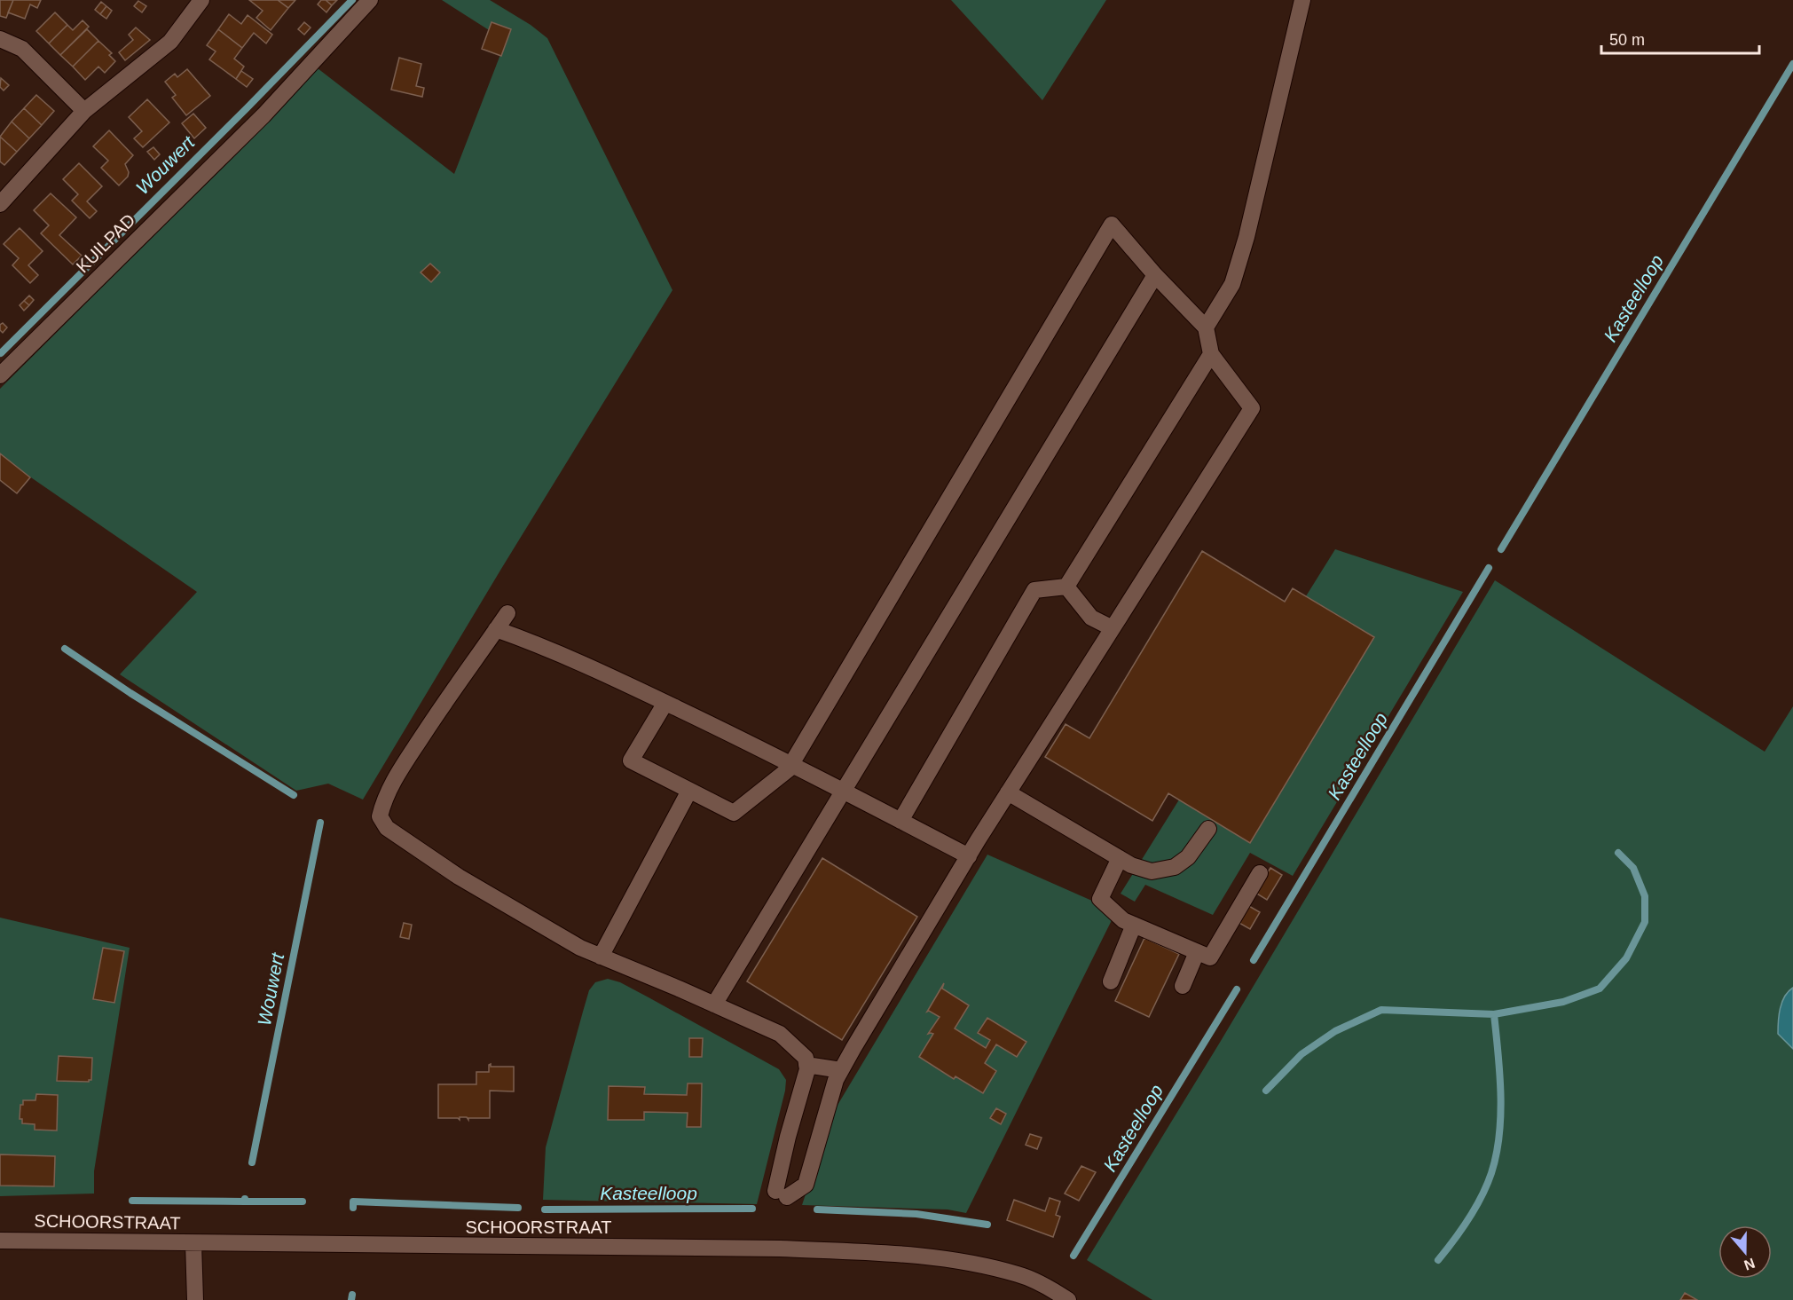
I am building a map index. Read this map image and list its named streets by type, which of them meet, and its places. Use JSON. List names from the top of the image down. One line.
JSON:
{"streets":{"street":["KUILPAD","SCHOORSTRAAT"]},"water":["Wouwert","Kasteelloop"],"scale_bar":"50 m","north":"bottom"}
